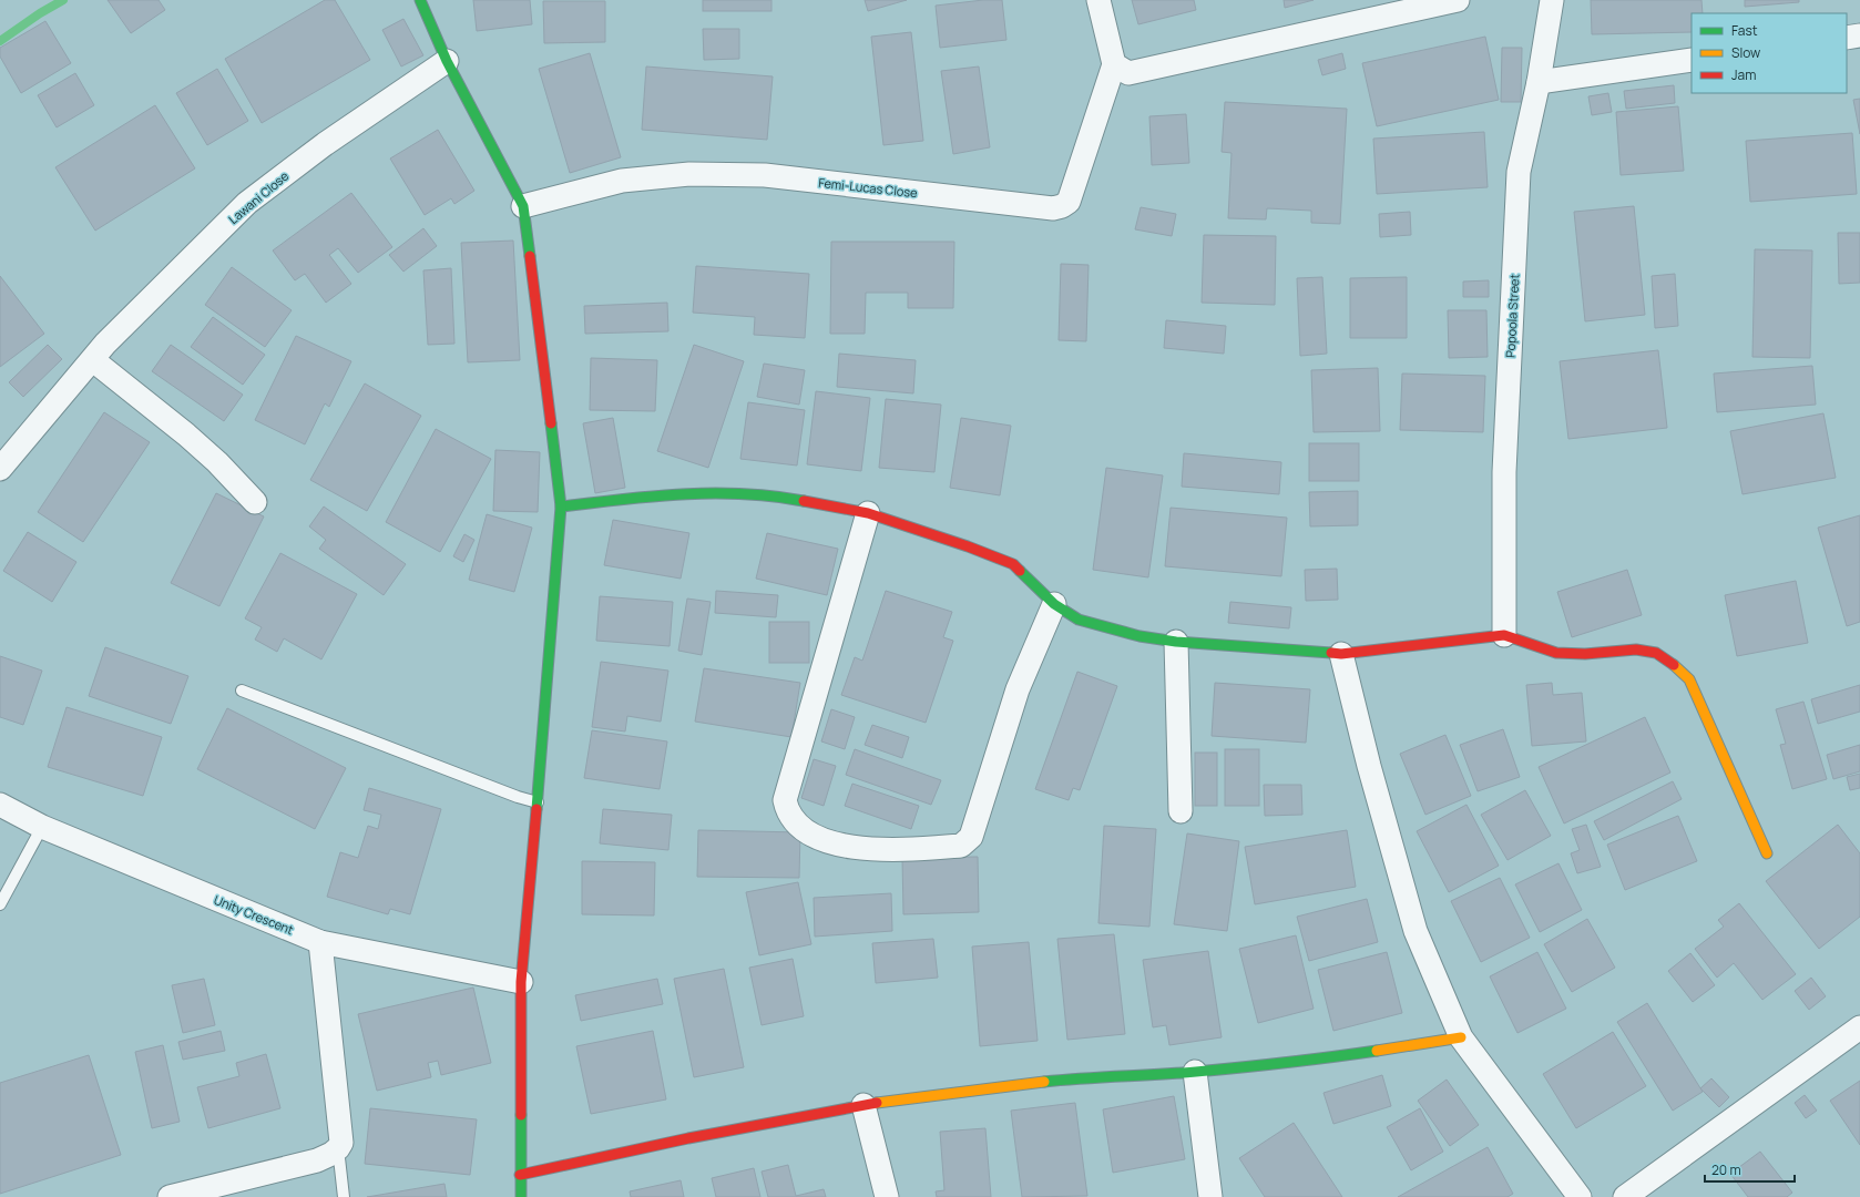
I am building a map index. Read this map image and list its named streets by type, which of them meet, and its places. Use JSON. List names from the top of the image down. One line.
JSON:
{"streets":{"street":["Femi-Lucas Close","Lawani Close","Popoola Street","Unity Crescent"]},"legend":["Fast","Slow","Jam"],"scale_bar":"20 m"}
